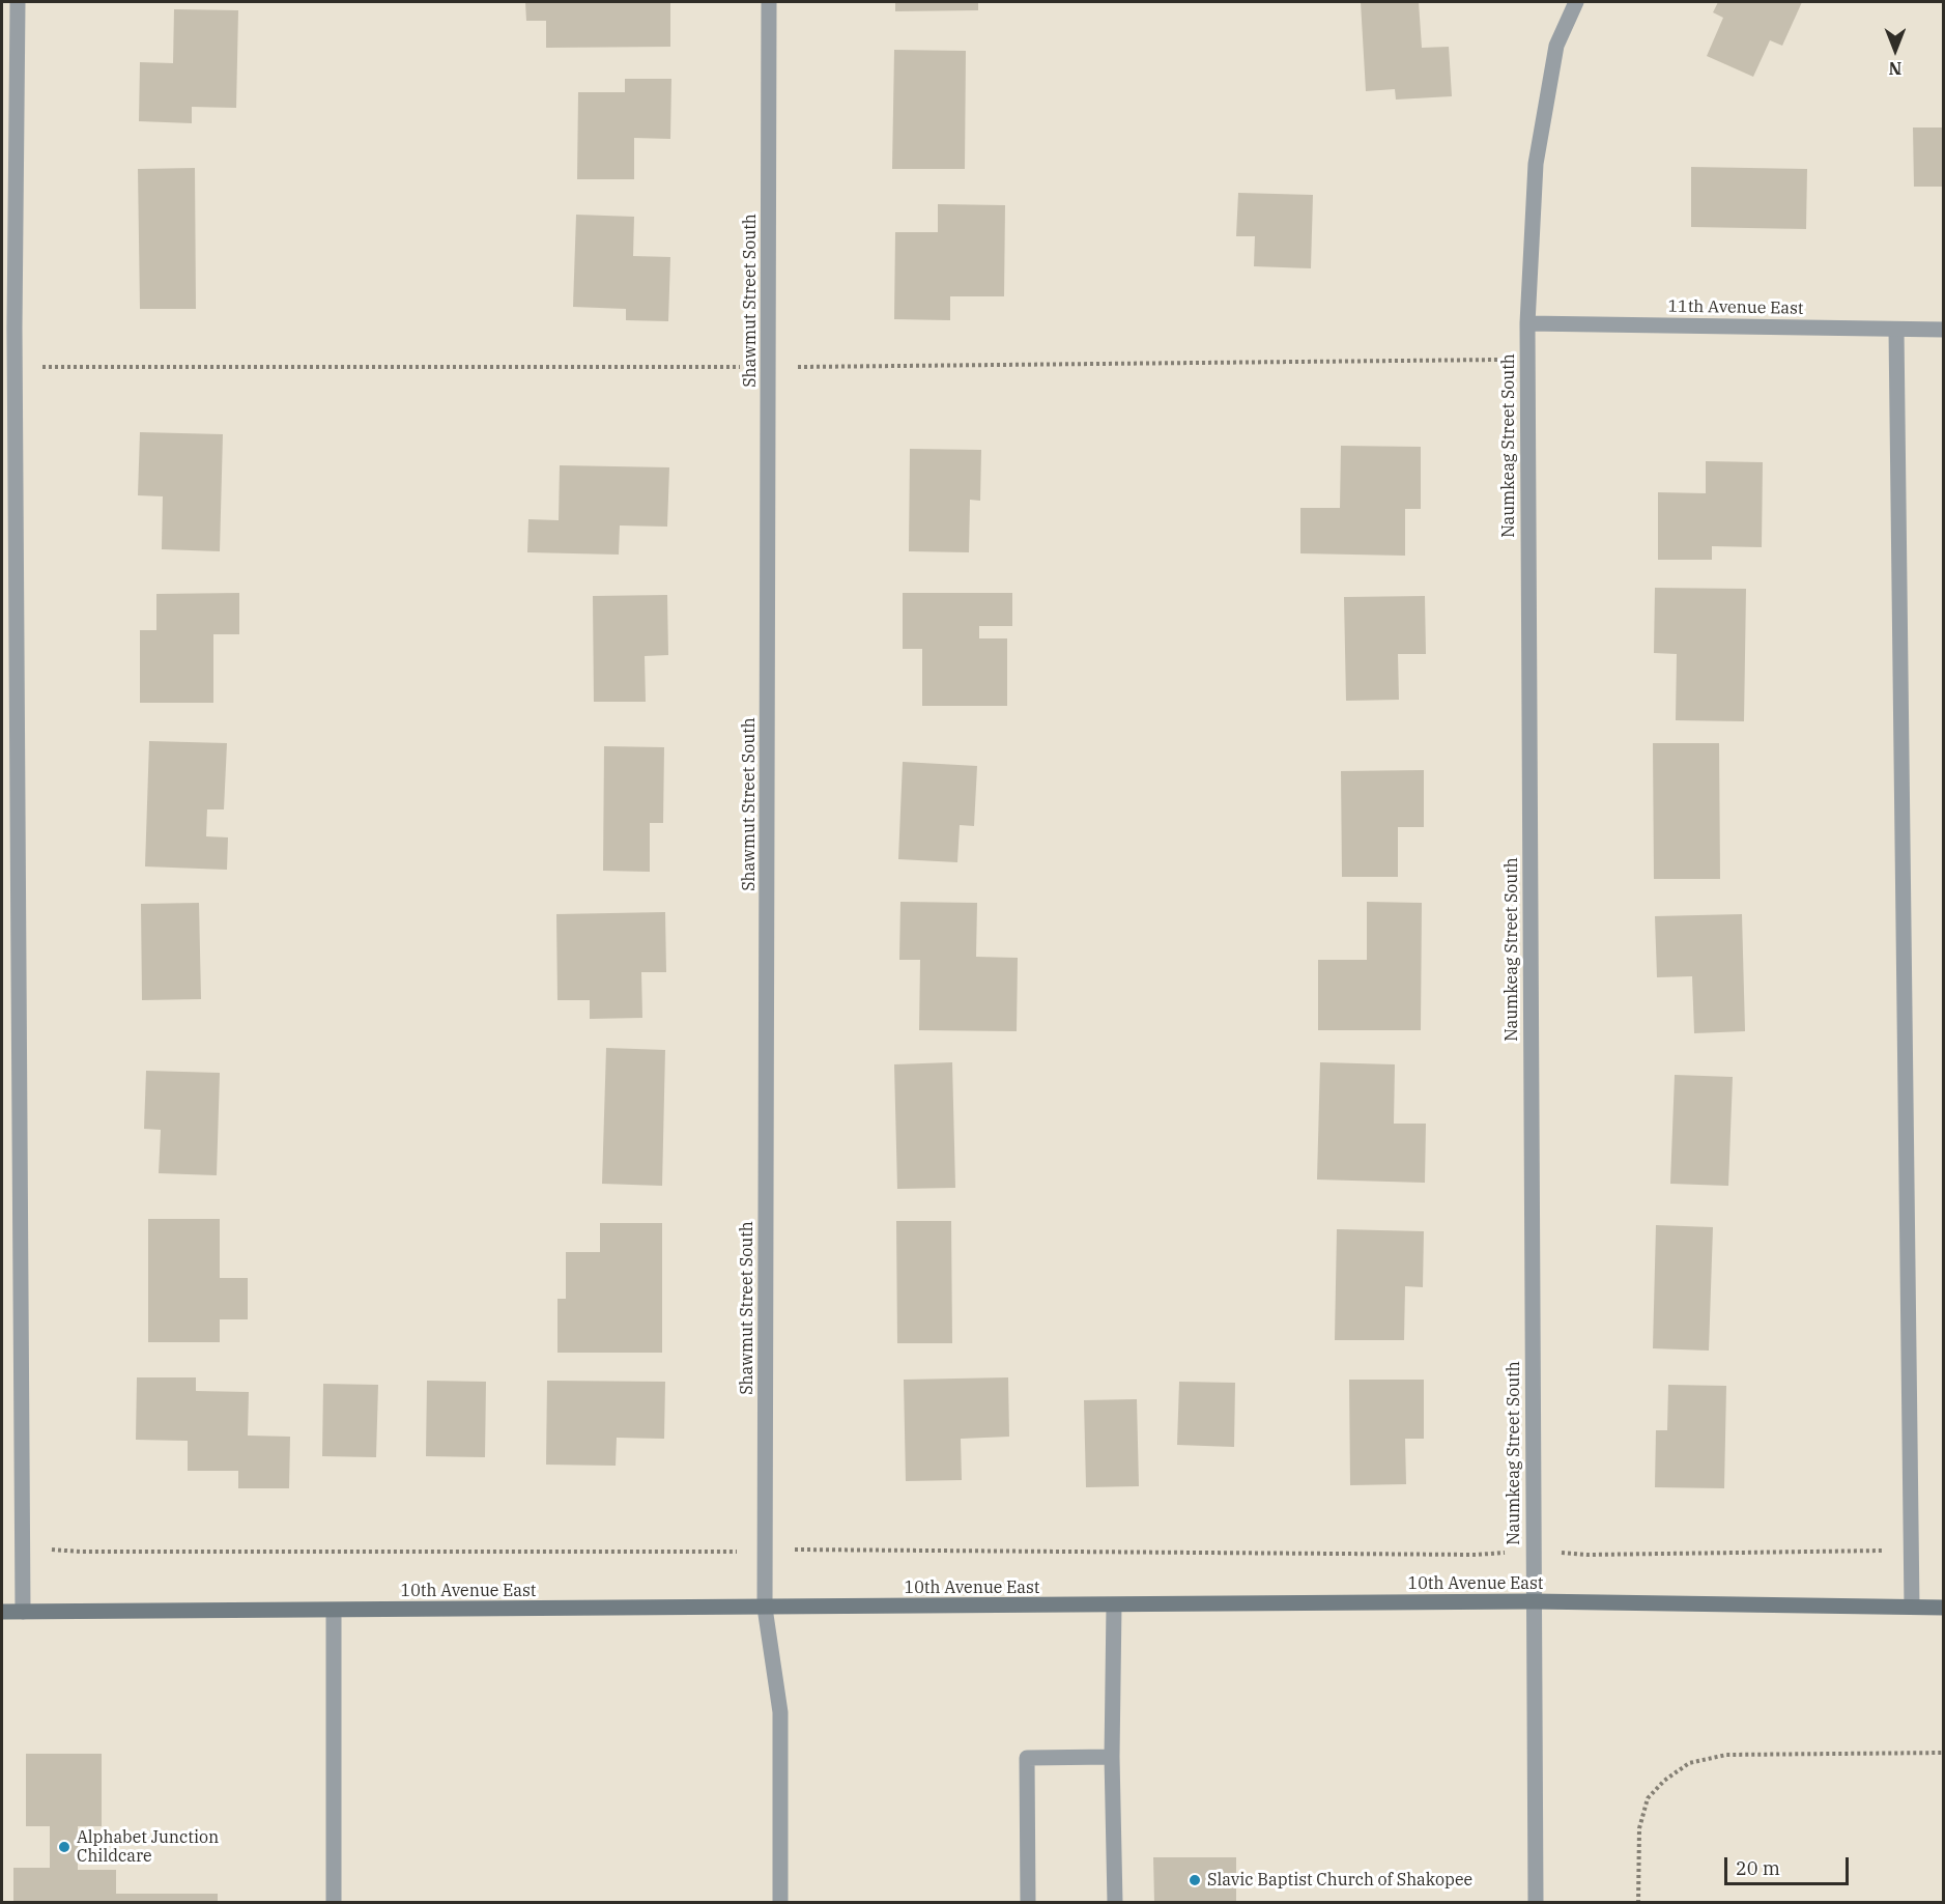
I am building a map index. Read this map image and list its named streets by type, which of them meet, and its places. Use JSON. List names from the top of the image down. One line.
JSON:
{"streets":{"main road":["10th Avenue East"],"street":["Shawmut Street South","11th Avenue East","Naumkeag Street South"]},"crossings":[["Shawmut Street South","10th Avenue East"],["11th Avenue East","Naumkeag Street South"],["Naumkeag Street South","10th Avenue East"]],"places":["Alphabet Junction Childcare","Slavic Baptist Church of Shakopee"],"scale_bar":"20 m","north":"bottom"}
